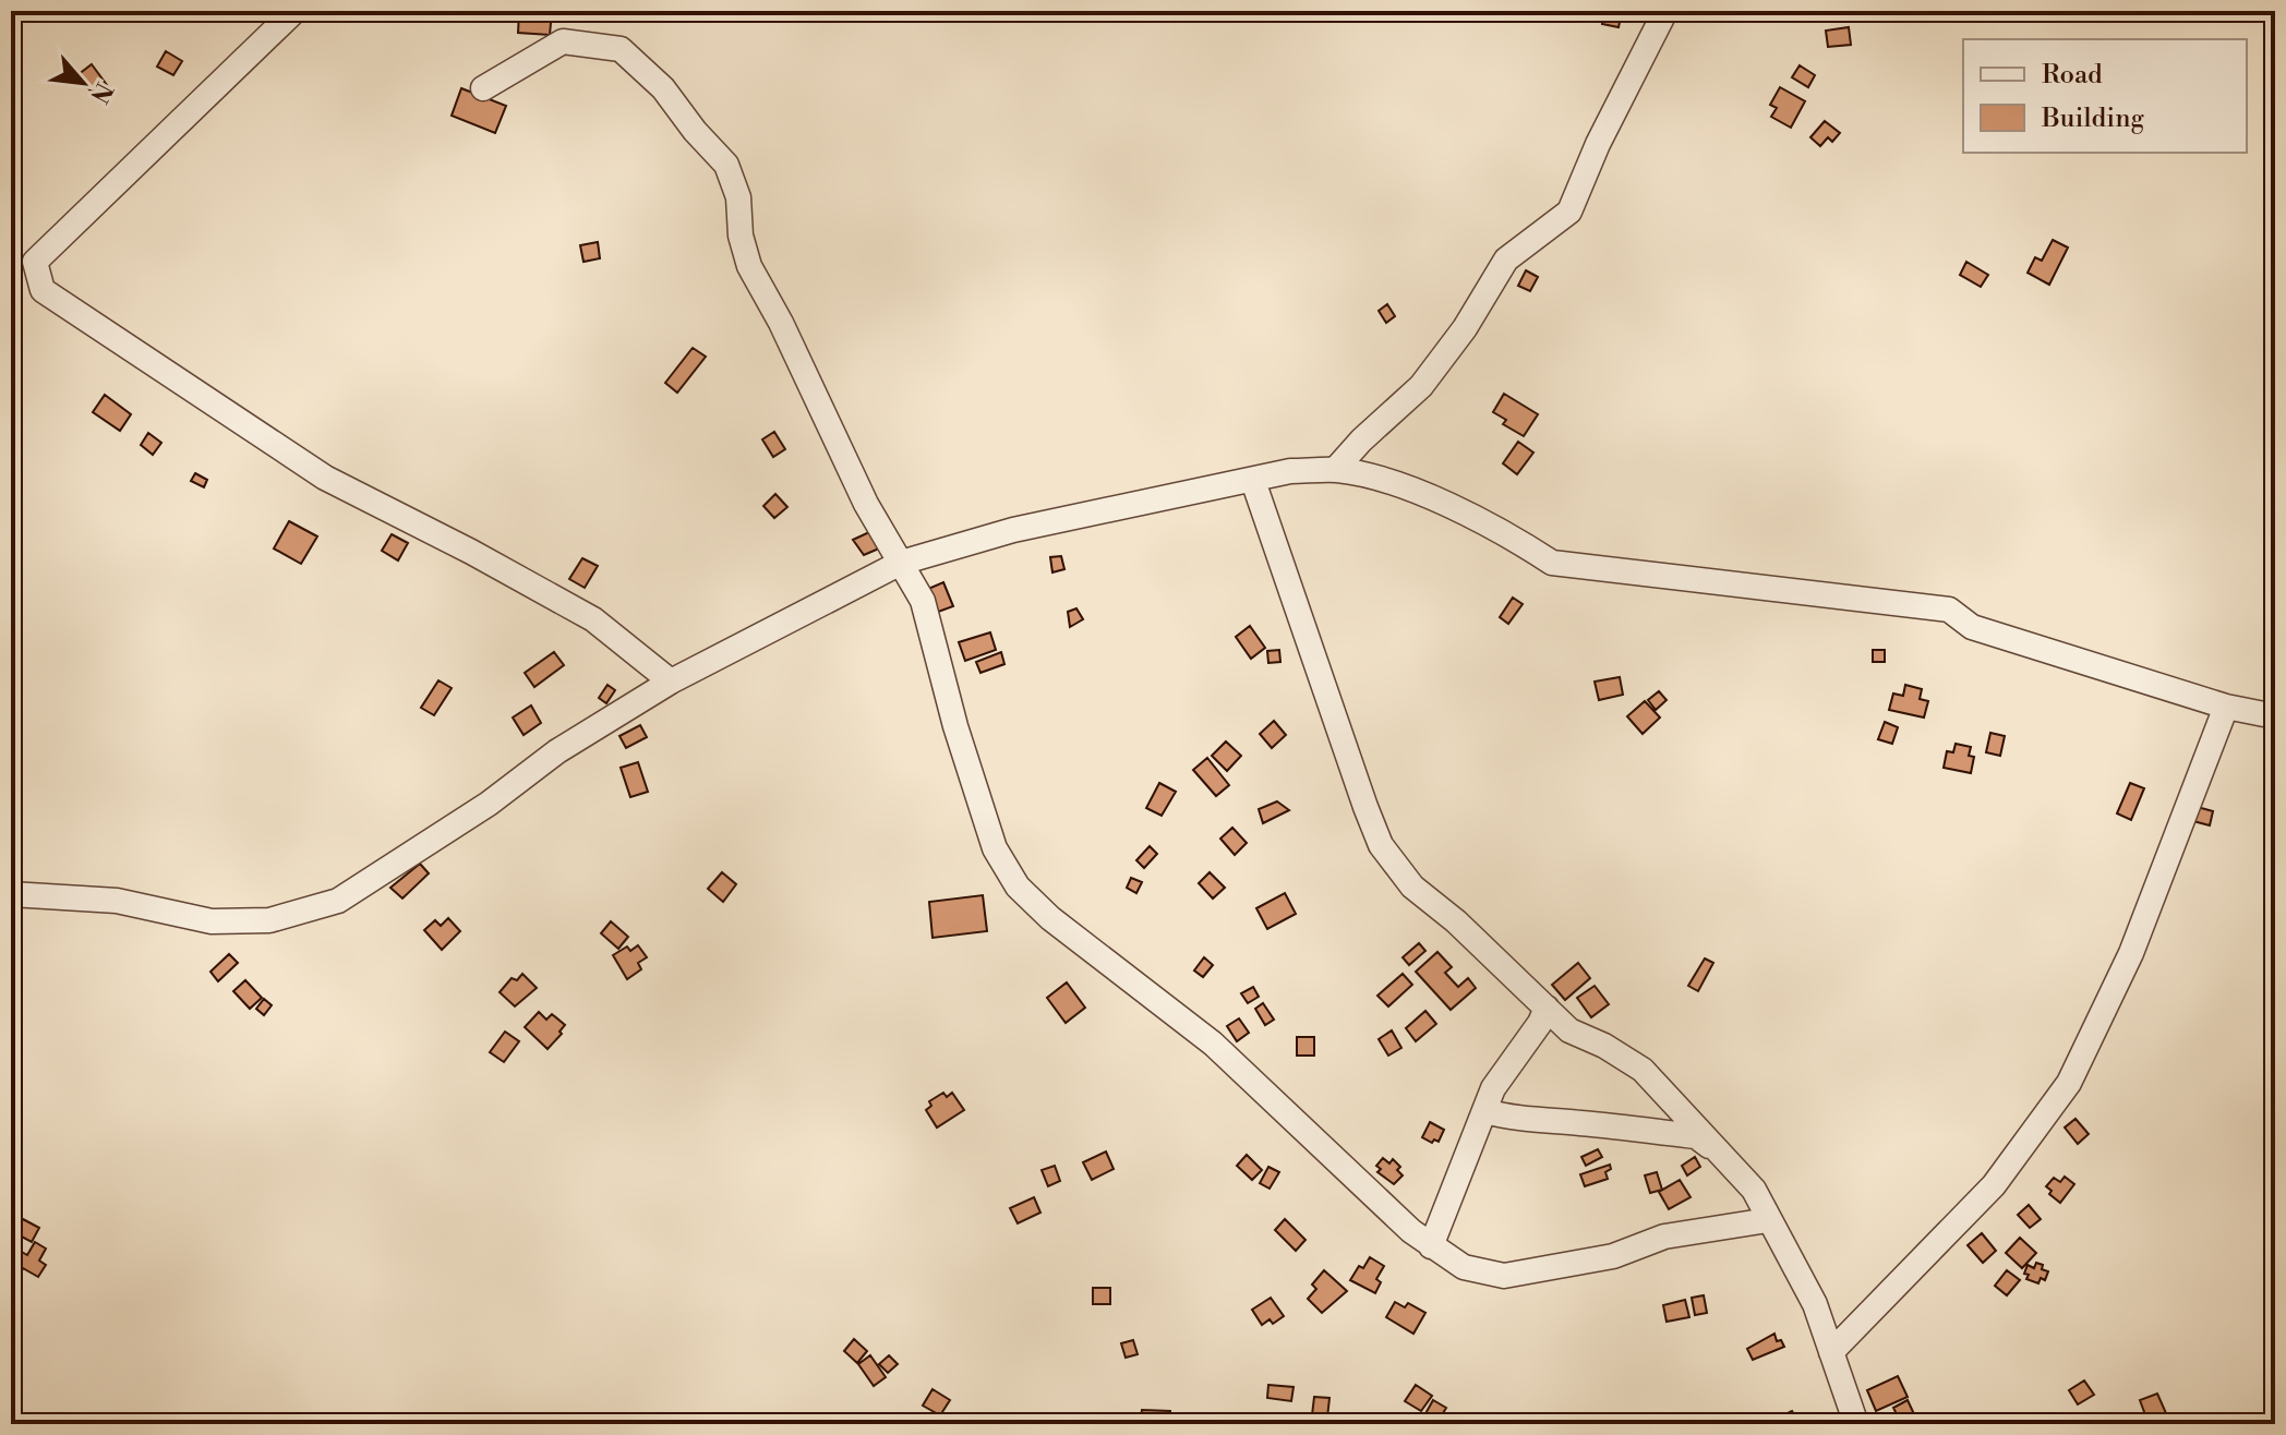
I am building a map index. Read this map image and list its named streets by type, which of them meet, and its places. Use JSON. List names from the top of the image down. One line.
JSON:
{"legend":["Road","Building"],"north":"bottom right"}
